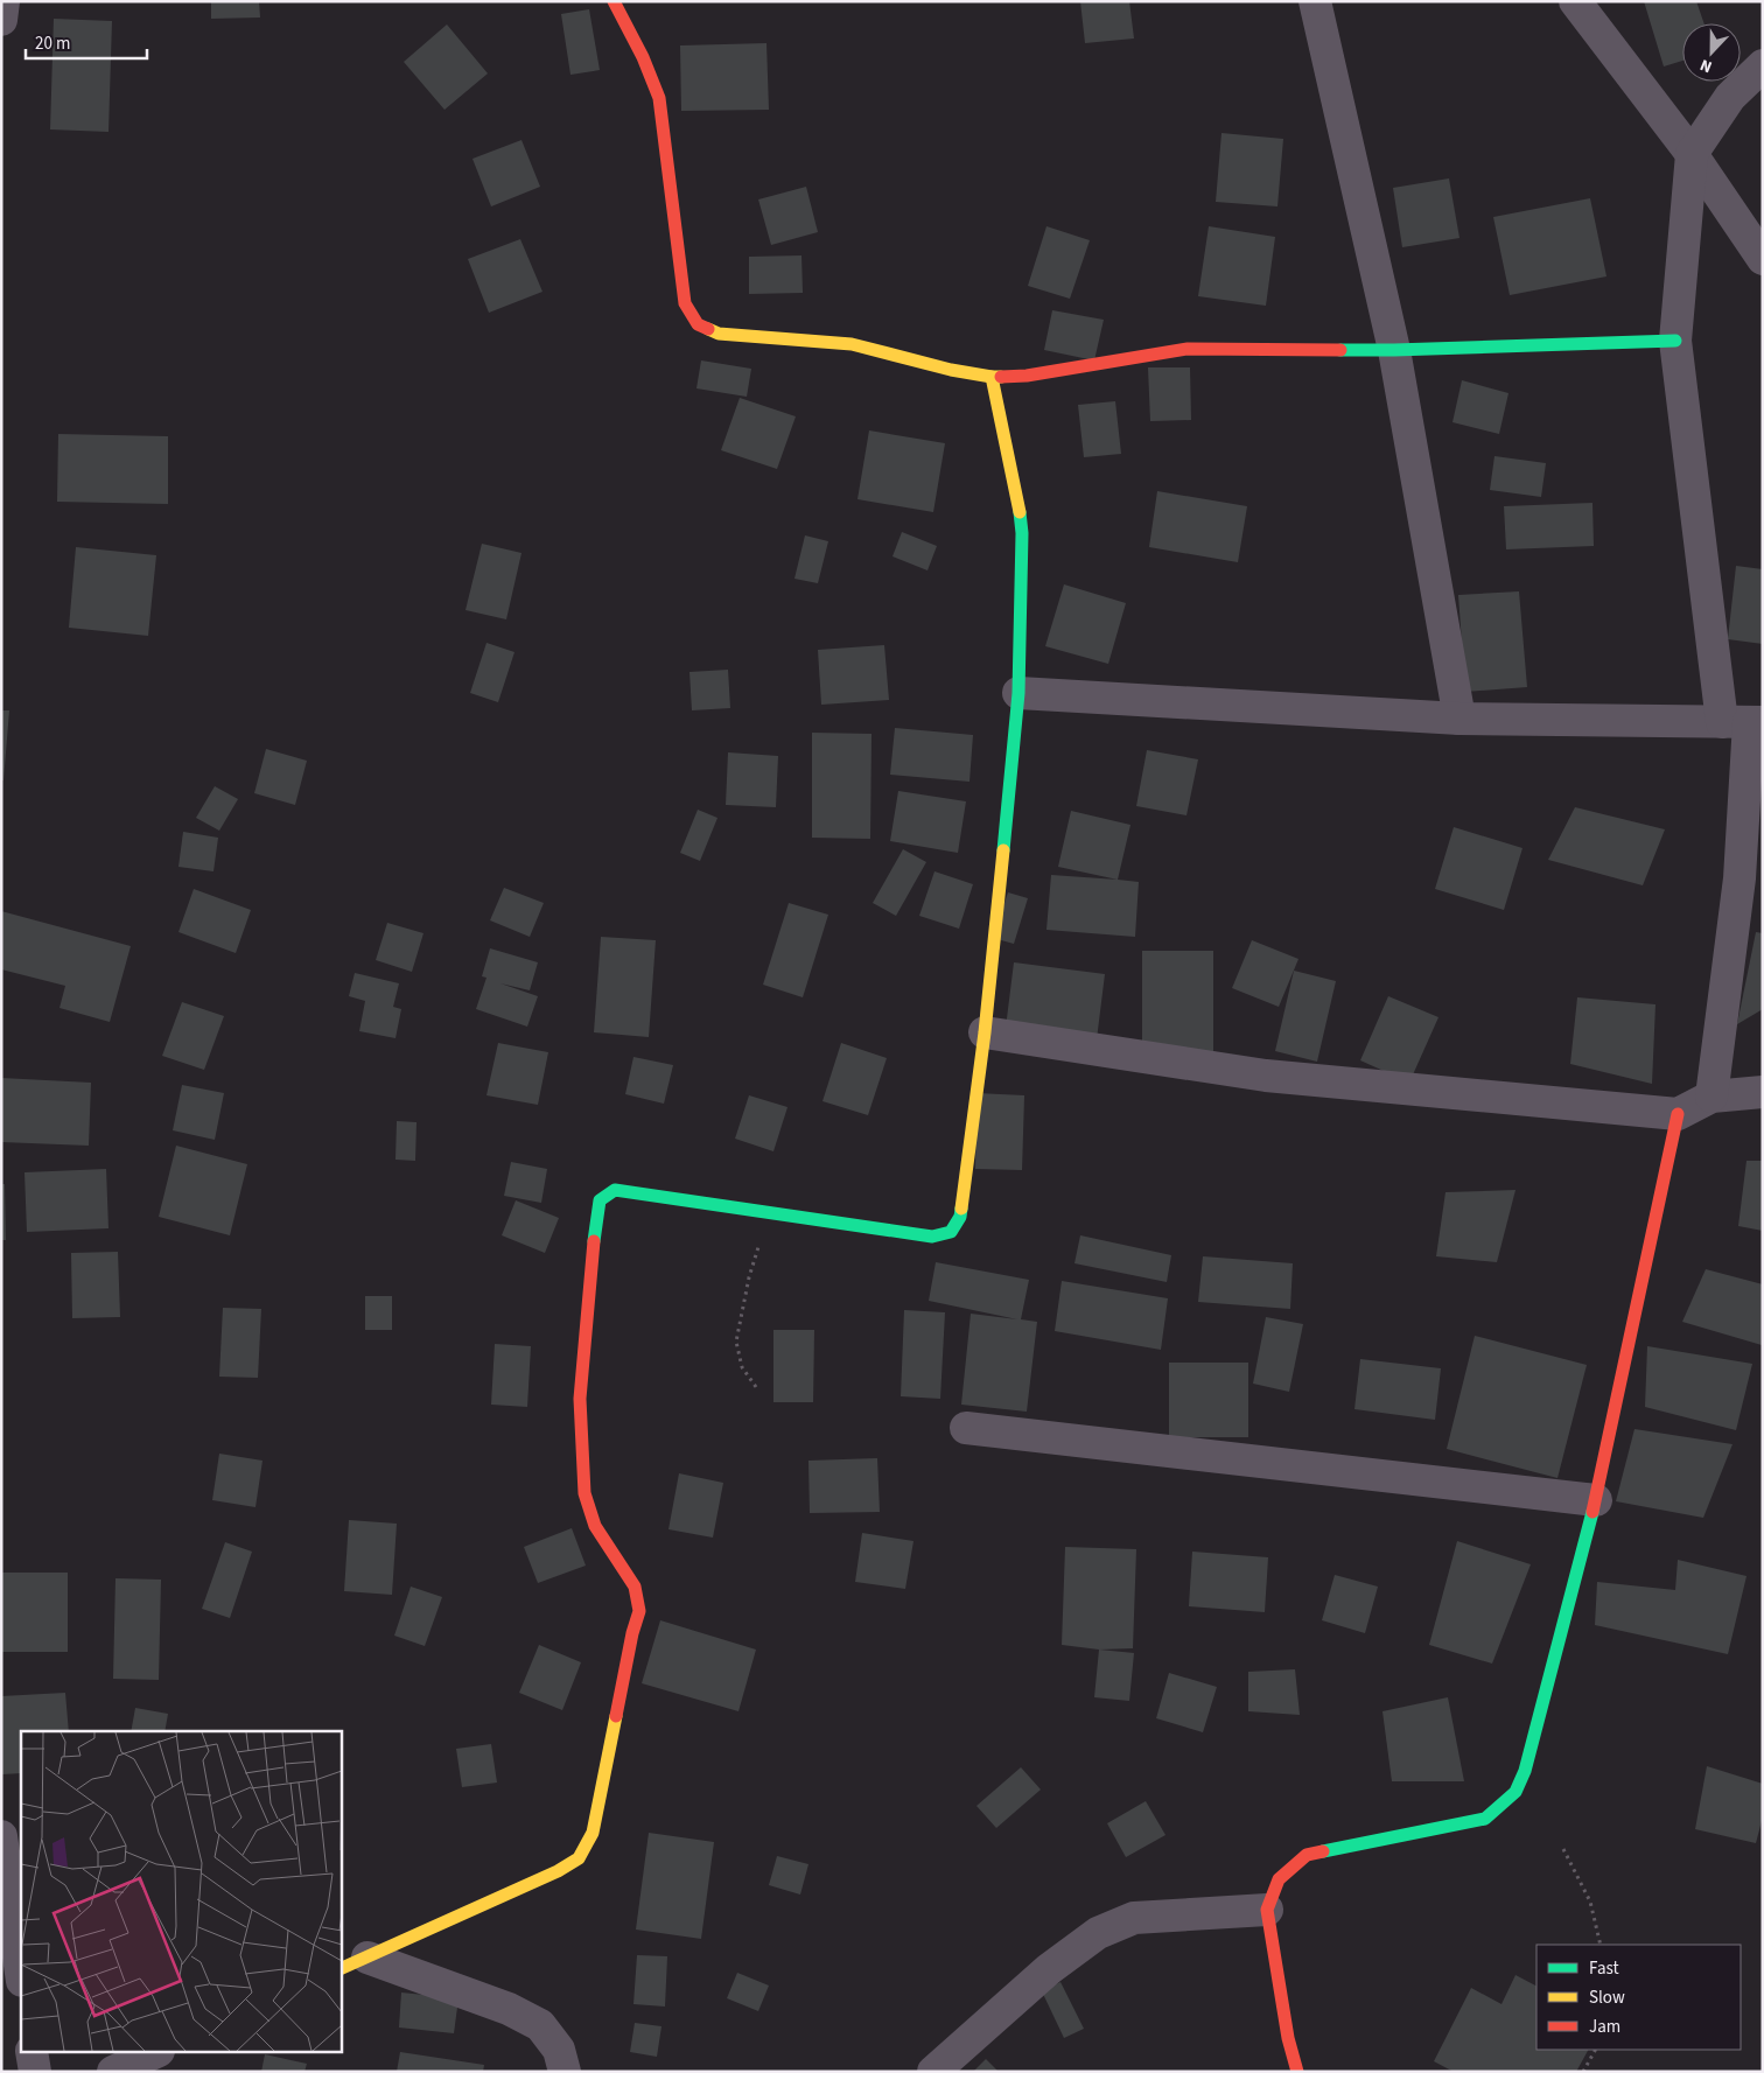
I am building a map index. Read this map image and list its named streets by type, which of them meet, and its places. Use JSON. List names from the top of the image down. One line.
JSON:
{"legend":["Fast","Slow","Jam"],"scale_bar":"20 m","north":"bottom"}
